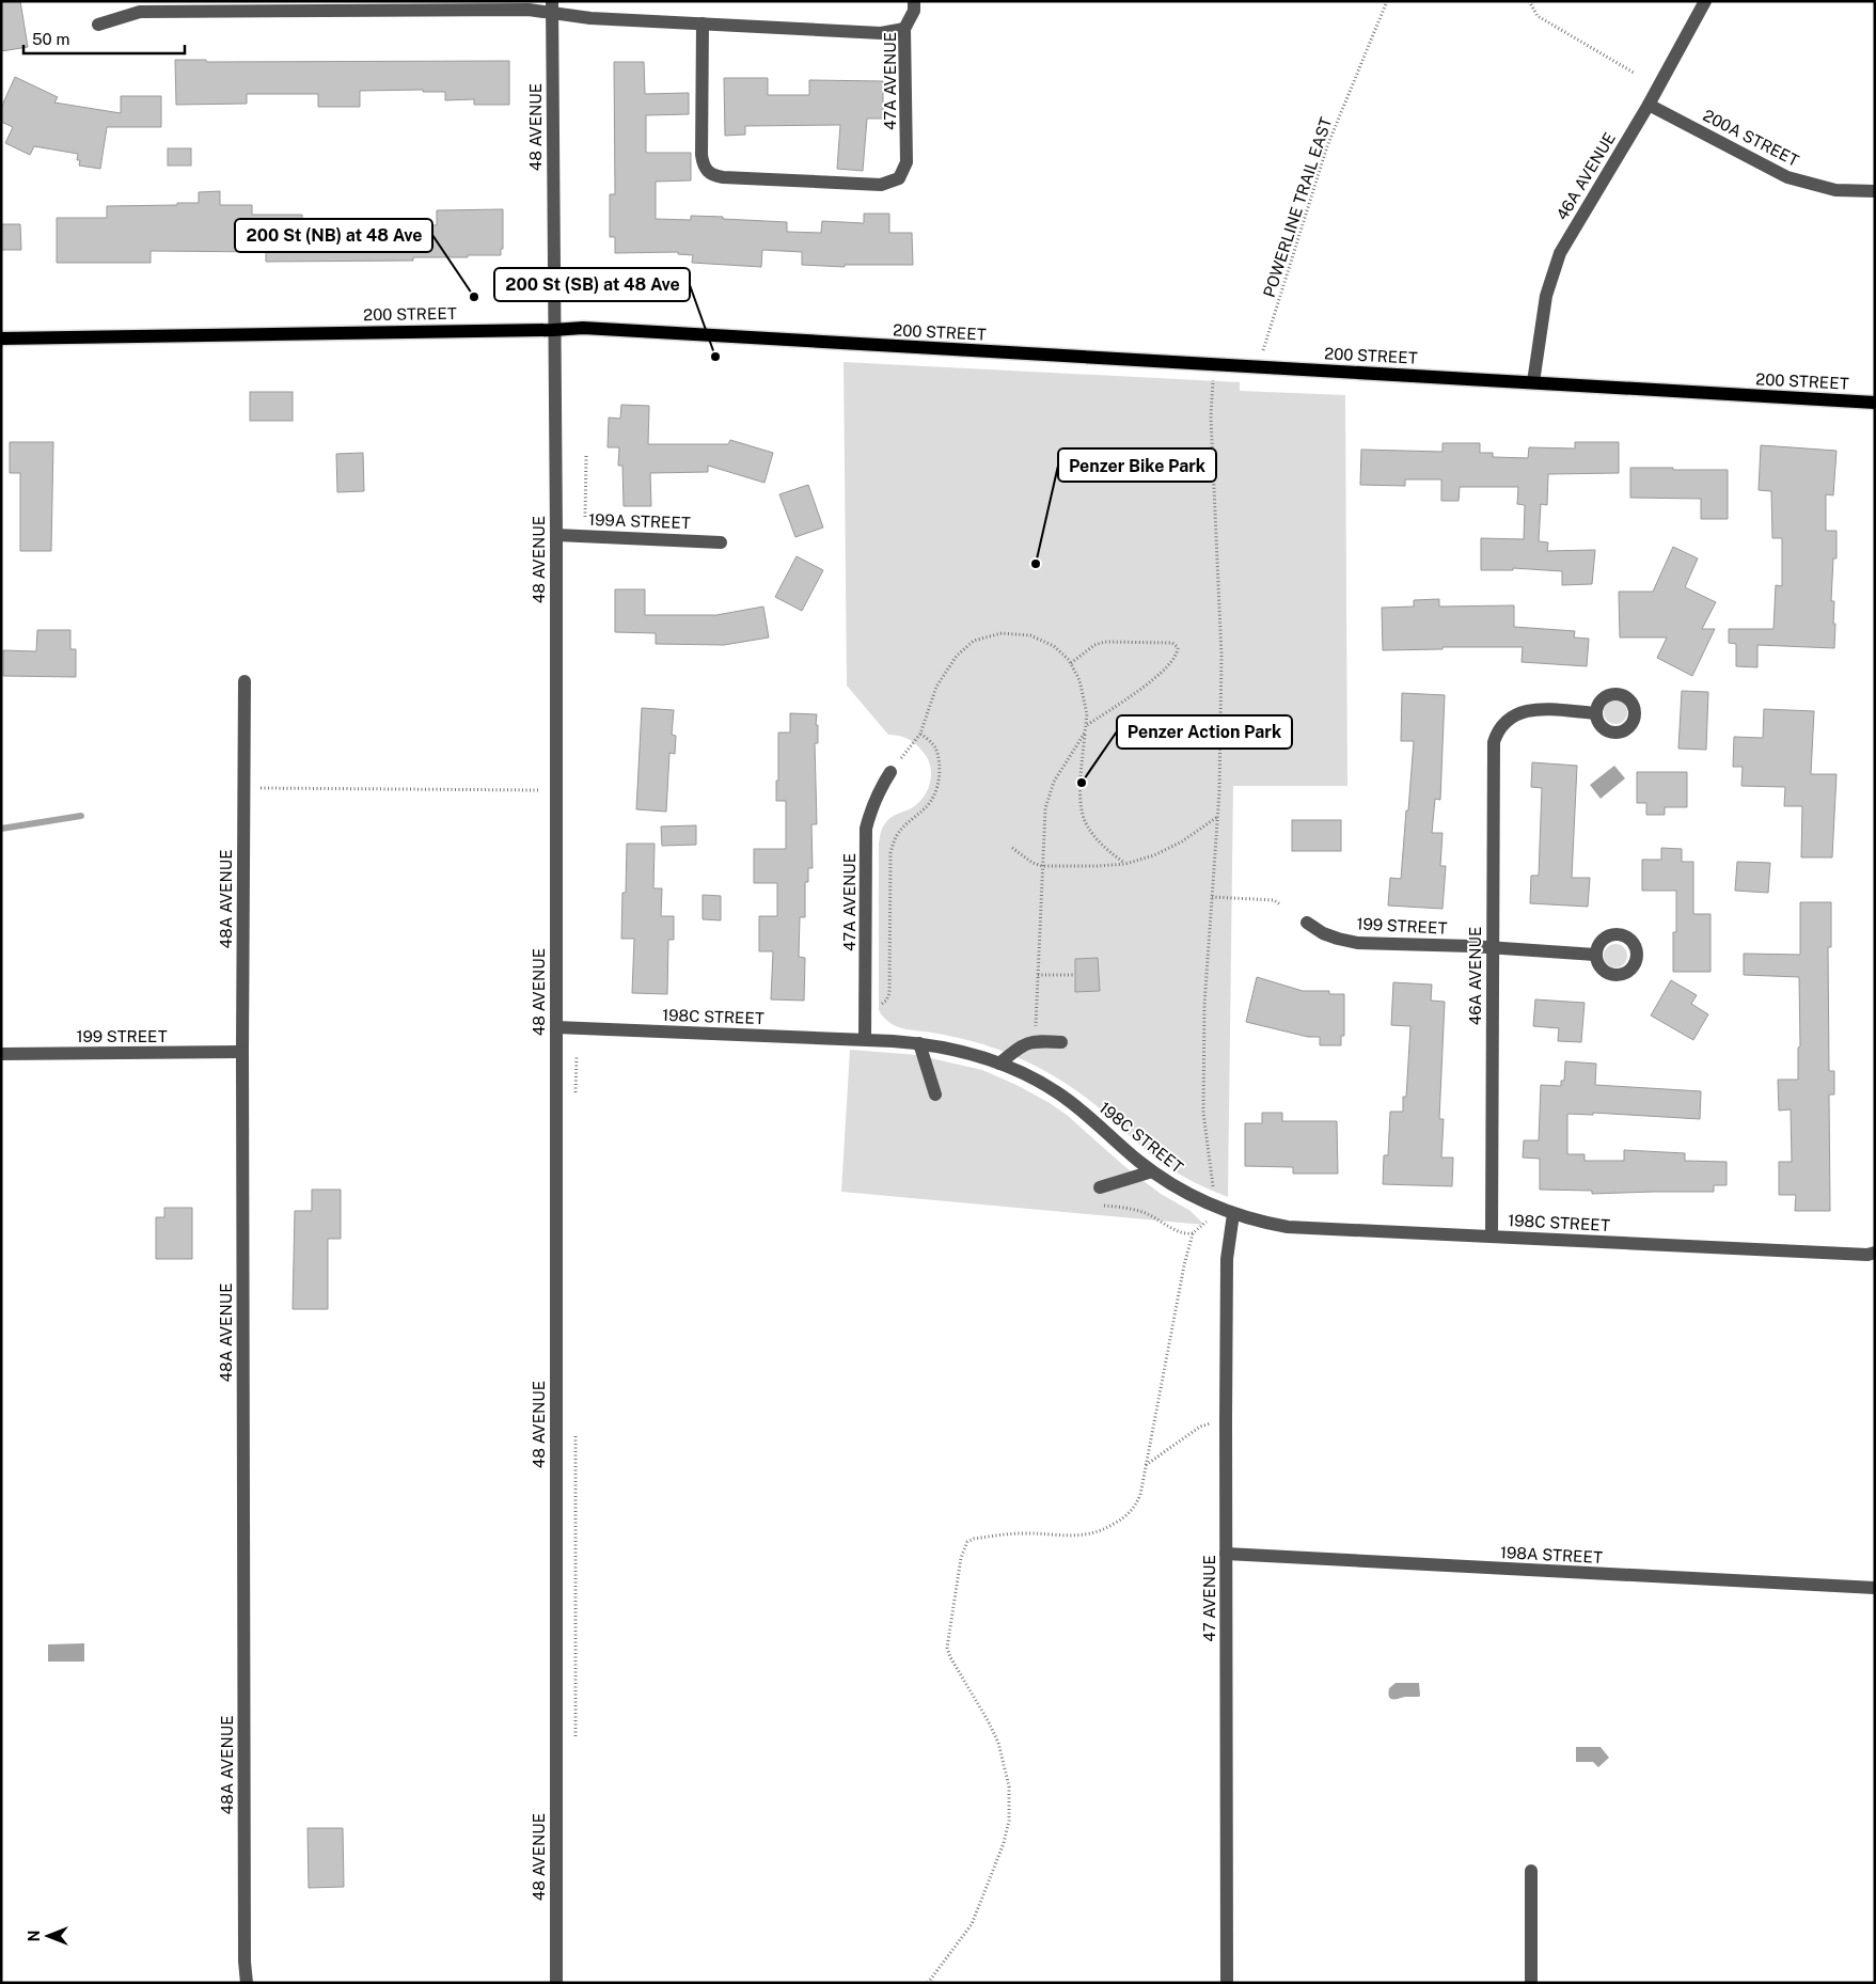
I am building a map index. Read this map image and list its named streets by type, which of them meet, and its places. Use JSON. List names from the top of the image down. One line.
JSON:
{"streets":{"main road":["200 STREET"],"street":["47A AVENUE","48 AVENUE","200A STREET","46A AVENUE","199A STREET","48A AVENUE","199 STREET","198C STREET","198A STREET","47 AVENUE"],"path":["POWERLINE TRAIL EAST"]},"crossings":[["47A AVENUE","198C STREET"],["48 AVENUE","200 STREET"],["48 AVENUE","199A STREET"],["48 AVENUE","198C STREET"],["200A STREET","46A AVENUE"],["46A AVENUE","200 STREET"],["46A AVENUE","199 STREET"],["46A AVENUE","198C STREET"],["48A AVENUE","199 STREET"],["198C STREET","47 AVENUE"],["198A STREET","47 AVENUE"]],"places":["200 St (NB) at 48 Ave","200 St (SB) at 48 Ave","Penzer Bike Park","Penzer Action Park"],"scale_bar":"50 m","north":"left"}
